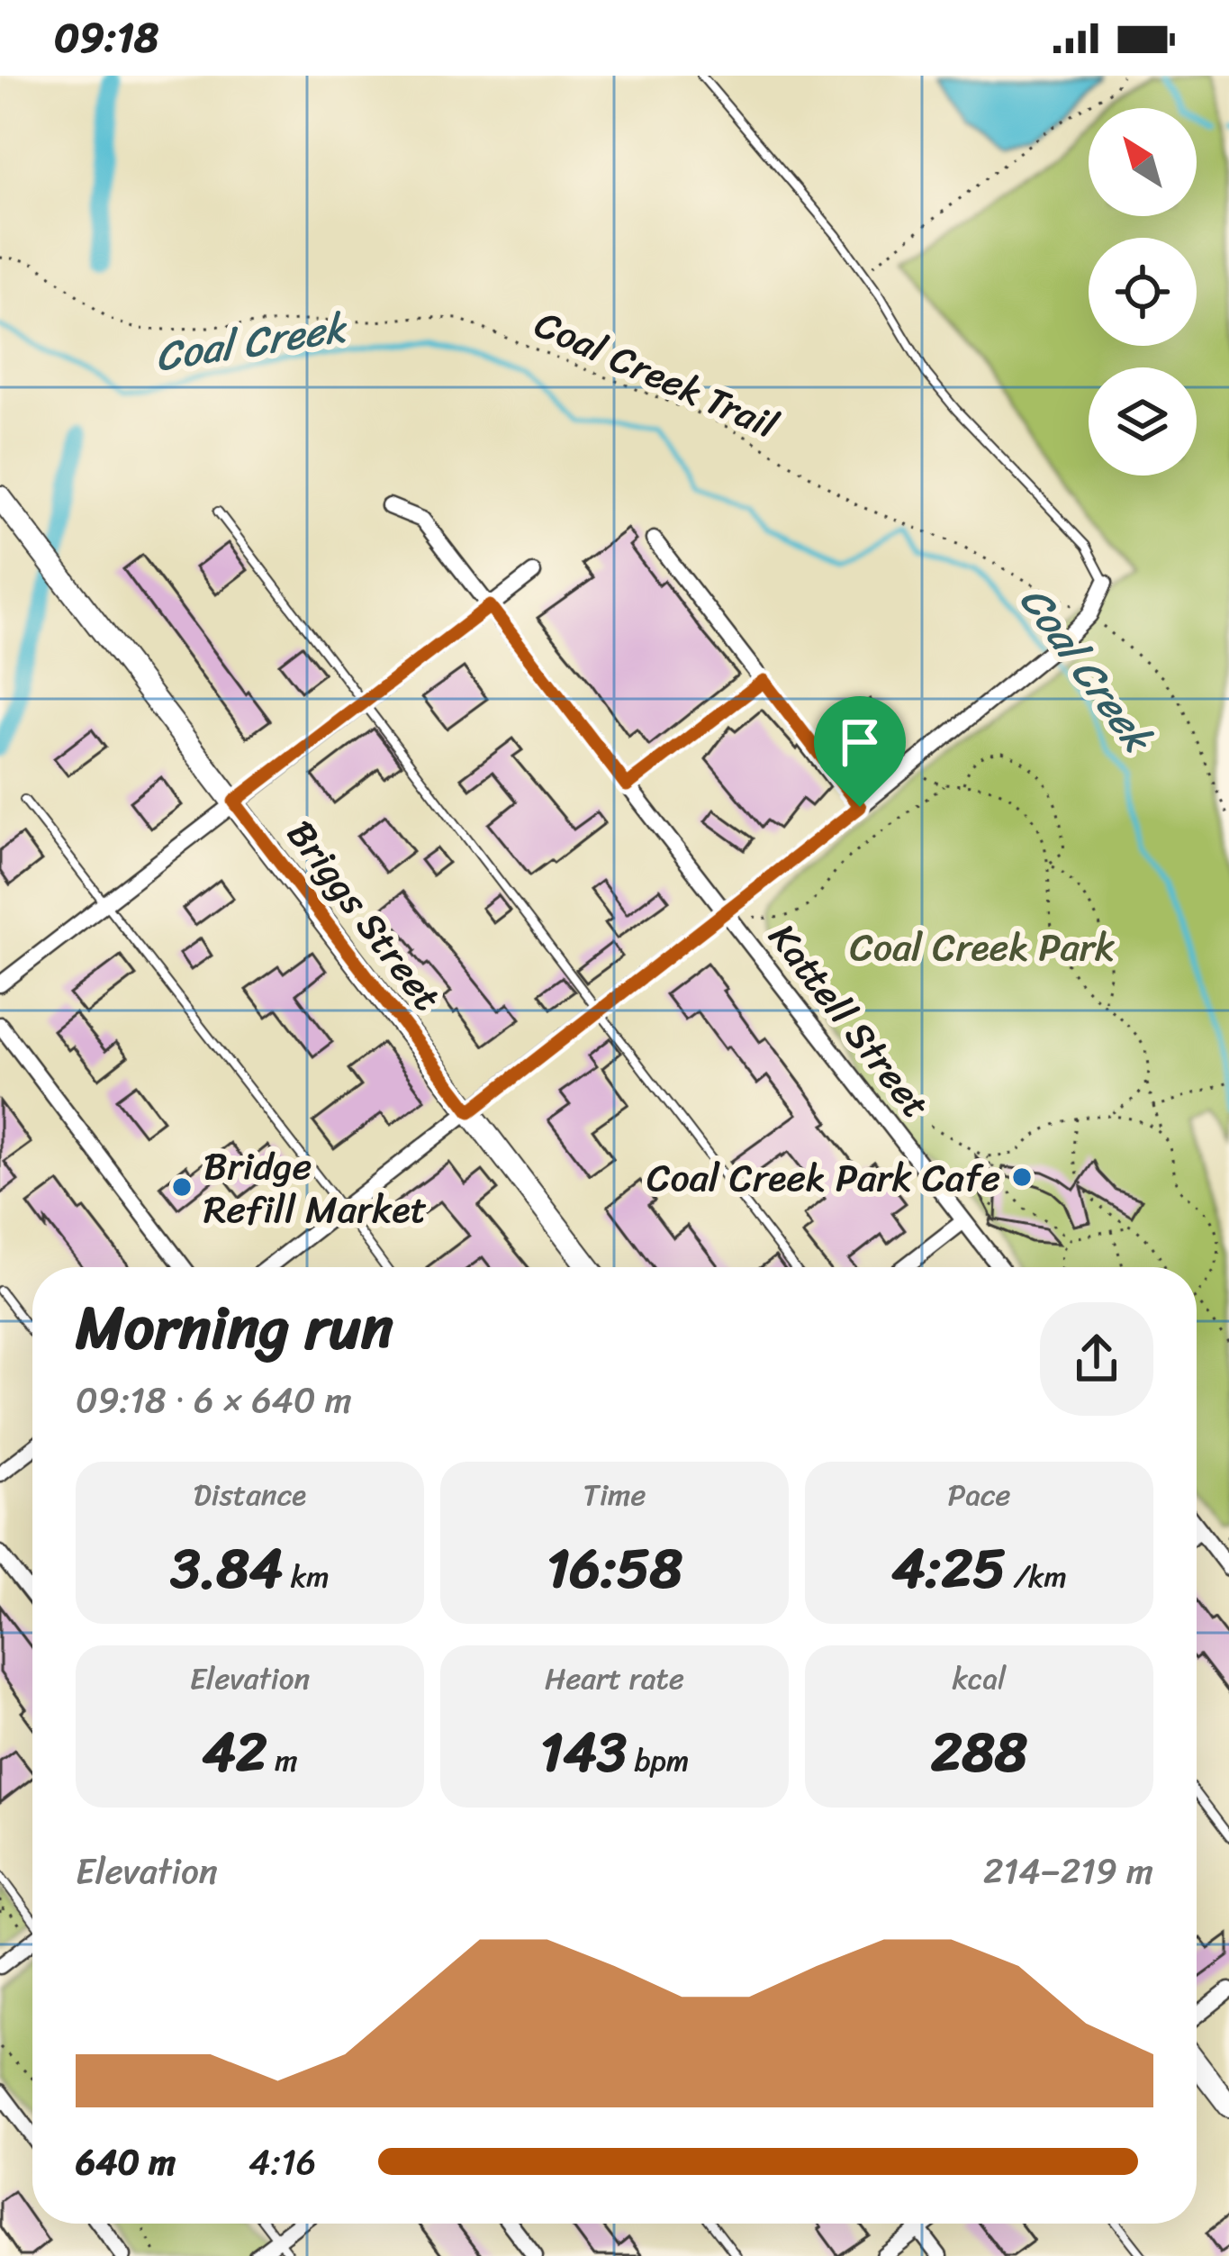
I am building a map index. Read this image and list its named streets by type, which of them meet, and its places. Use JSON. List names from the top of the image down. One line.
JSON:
{"streets":{"street":["Briggs Street","Kattell Street"],"path":["Coal Creek Trail"]},"water":["Coal Creek"],"parks":["Coal Creek Park"],"places":["Coal Creek Park Cafe","Bridge Refill Market"],"north":"top left","page":{"status":"09:18","heading":["Morning run","09:18 · 6 × 640 m"],"stats":[["Distance","3.84 km"],["Time","16:58"],["Pace","4:25 /km"],["Elevation","42 m"],["Heart rate","143 bpm"],["kcal","288"]],"chart":["Elevation","214–219 m"],"list":[{"name":"640 m","note":"4:16"}]}}
